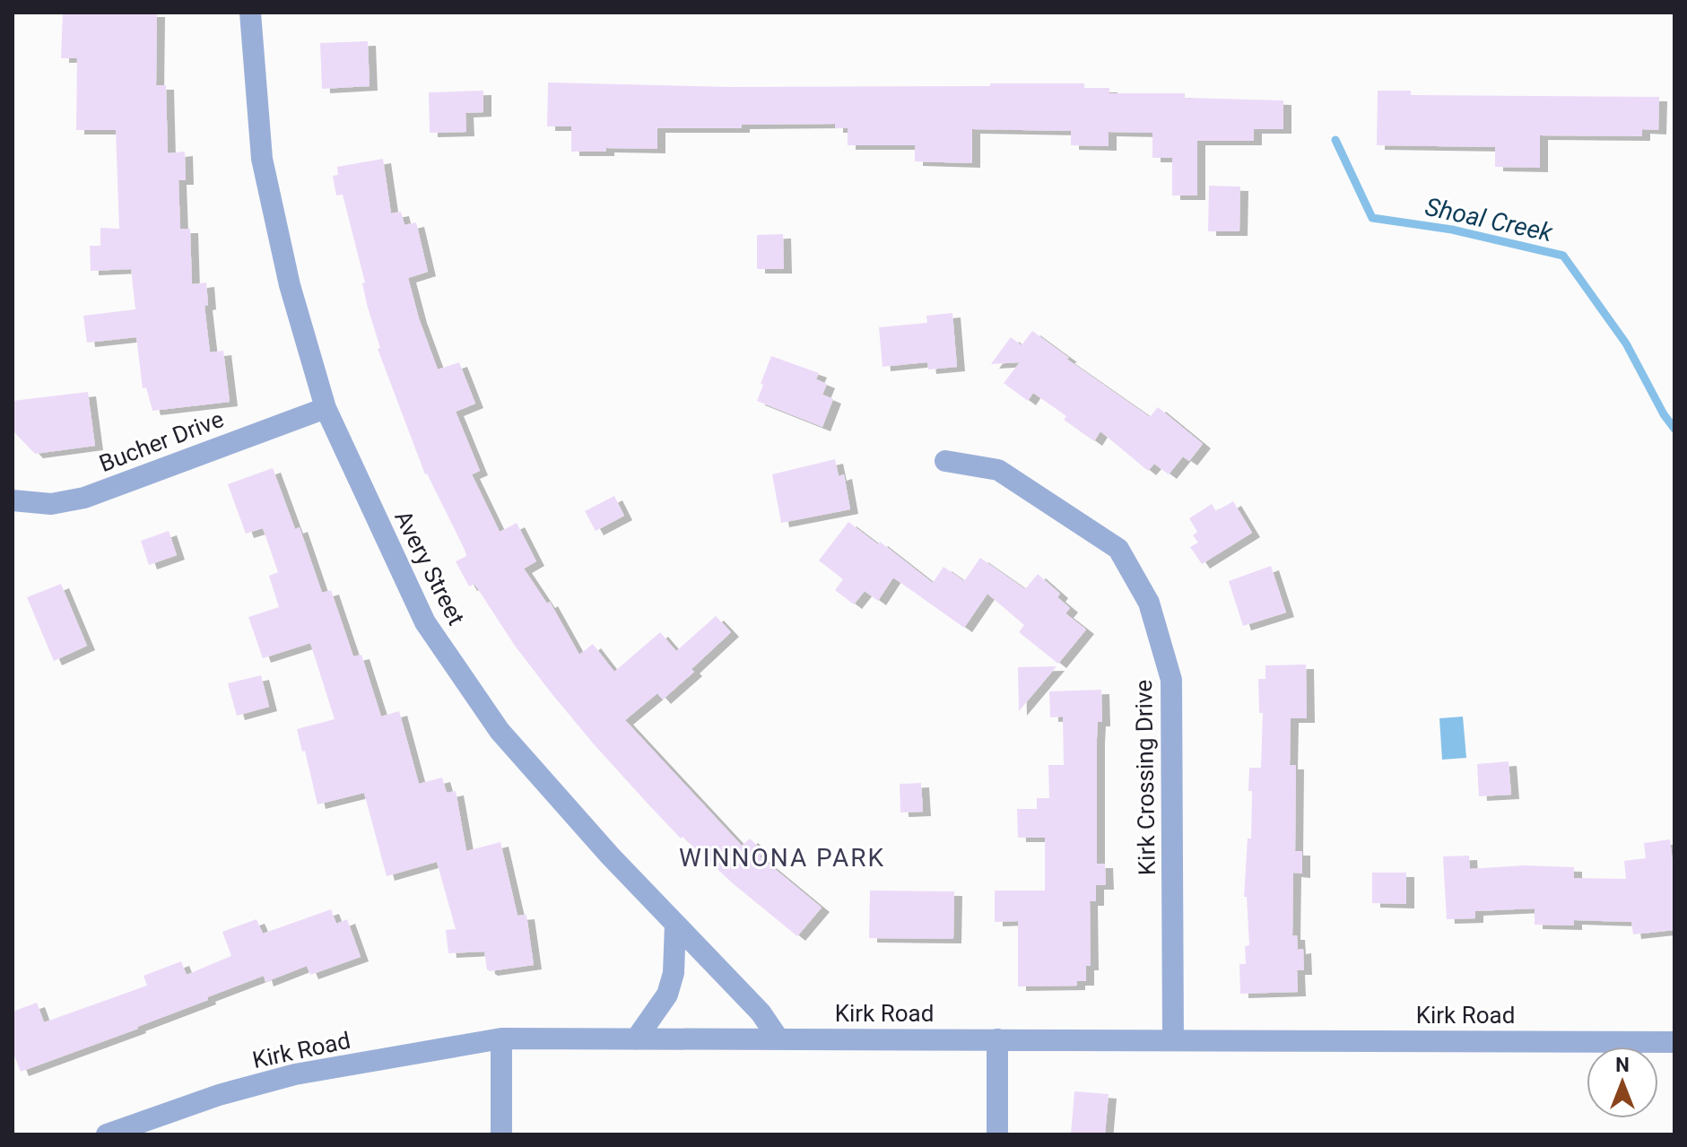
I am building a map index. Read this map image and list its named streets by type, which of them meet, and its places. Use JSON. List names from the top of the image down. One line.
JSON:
{"streets":{"street":["Bucher Drive","Avery Street","Kirk Crossing Drive","Kirk Road"]},"crossings":[["Bucher Drive","Avery Street"],["Avery Street","Kirk Road"],["Kirk Crossing Drive","Kirk Road"]],"districts":["WINNONA PARK"],"water":["Shoal Creek"],"north":"top"}
